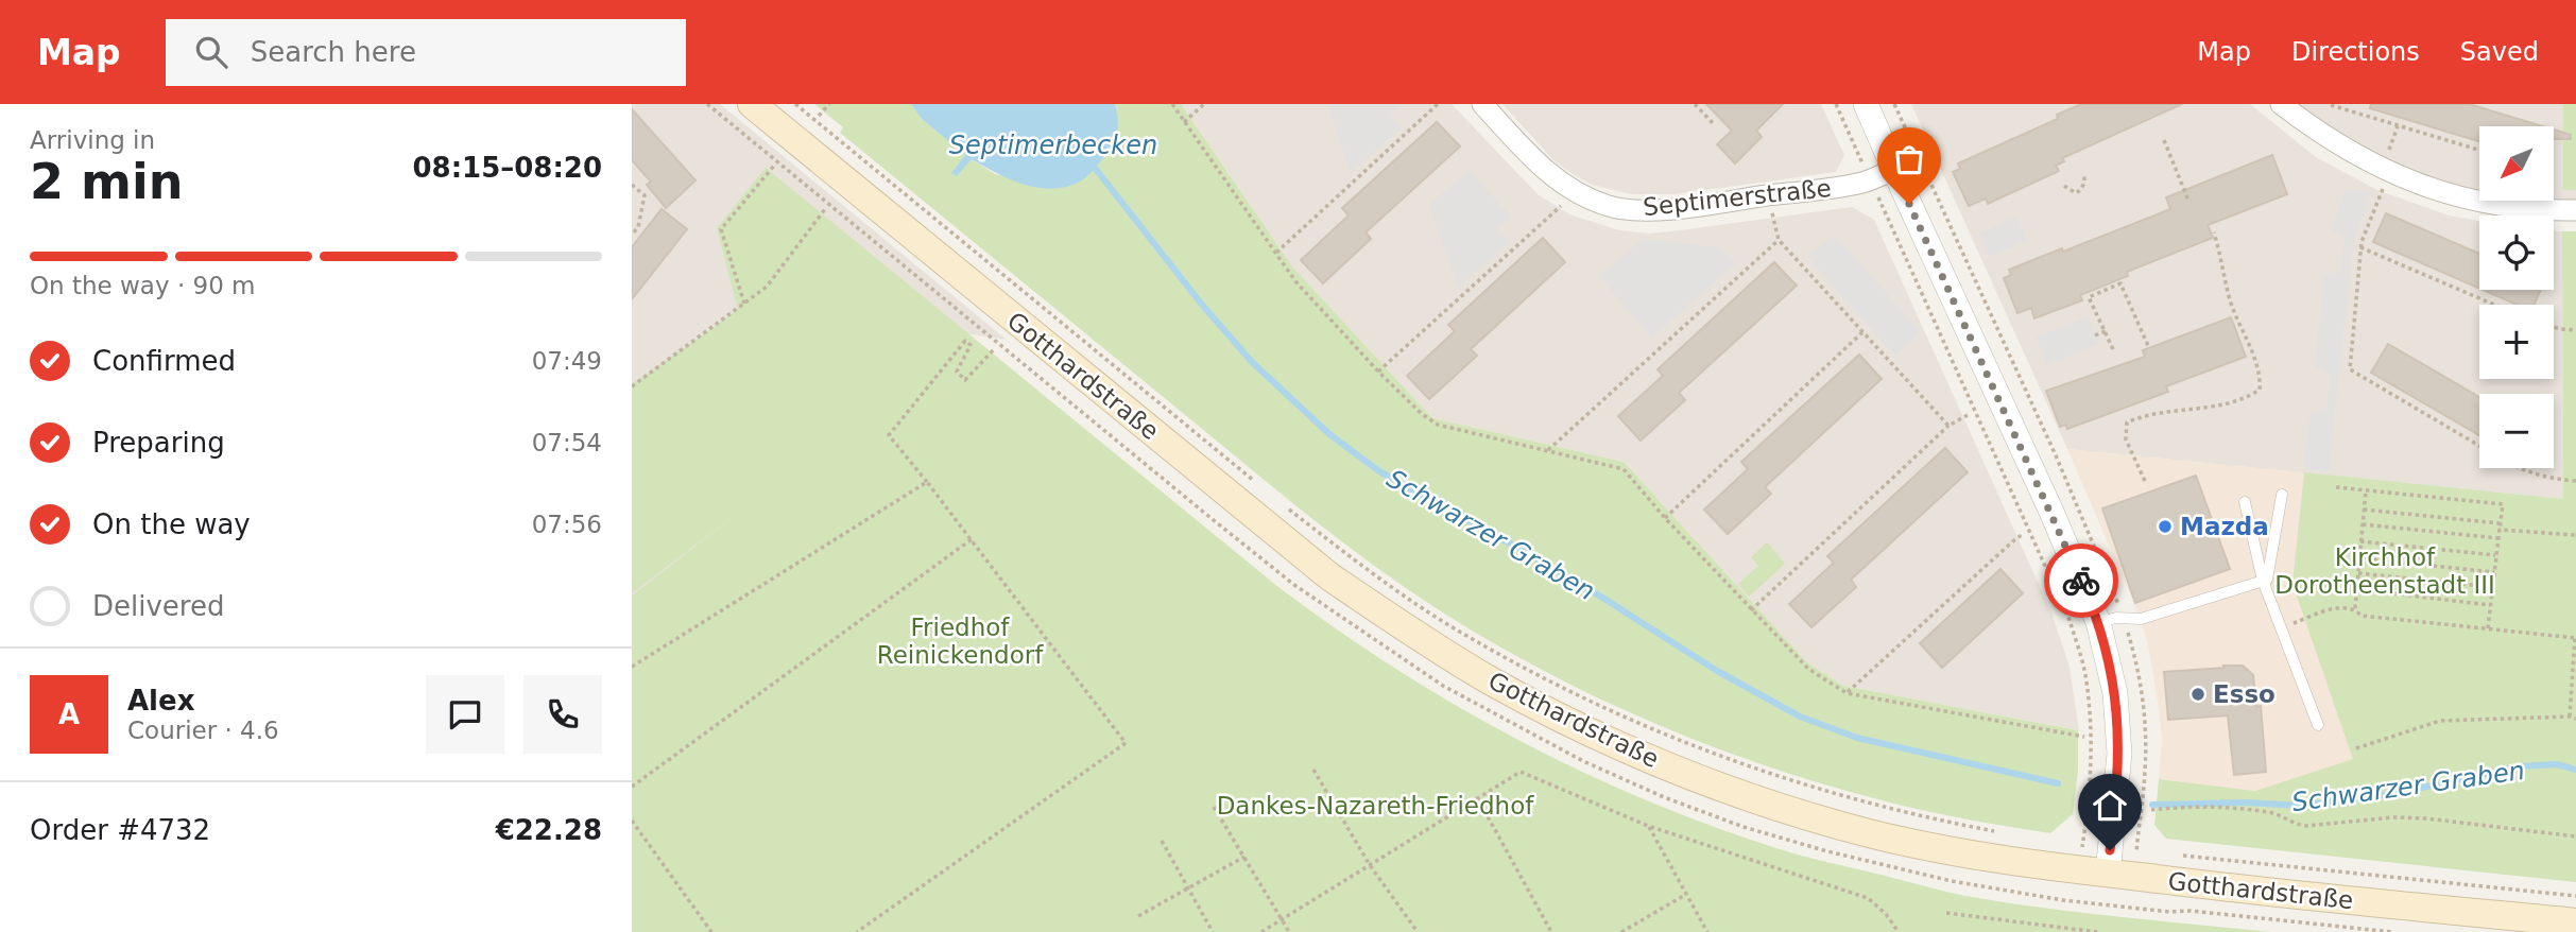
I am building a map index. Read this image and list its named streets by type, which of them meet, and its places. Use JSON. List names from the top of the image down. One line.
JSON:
{"streets":{"main road":["Gotthardstraße"],"street":["Septimerstraße"]},"water":["Septimerbecken","Schwarzer Graben"],"parks":["Kirchhof Dorotheenstadt III","Friedhof Reinickendorf","Dankes-Nazareth-Friedhof"],"places":["Mazda","Esso"],"north":"bottom left","page":{"header":"Map","search":"Search here","nav":["Map","Directions","Saved"],"heading":["2 min","Arriving in","08:15–08:20"],"panel":["Alex","Courier · 4.6","Order #4732","€22.28"],"map_buttons":["+","−"],"bar":"On the way · 90 m","list":[["Confirmed","07:49"],["Preparing","07:54"],["On the way","07:56"],"Delivered"],"round":"A"}}
